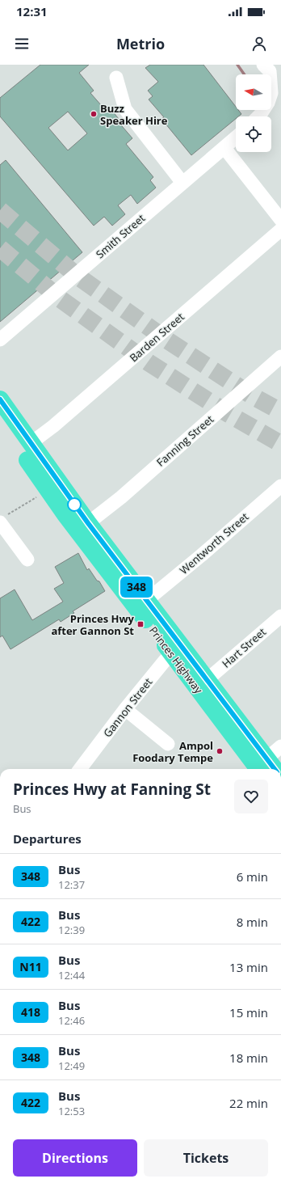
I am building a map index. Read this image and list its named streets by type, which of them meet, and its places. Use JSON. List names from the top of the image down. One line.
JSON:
{"streets":{"highway":["Princes Highway"],"street":["Smith Street","Barden Street","Fanning Street","Wentworth Street","Hart Street","Gannon Street"]},"crossings":[["Barden Street","Princes Highway"],["Fanning Street","Princes Highway"],["Wentworth Street","Princes Highway"],["Hart Street","Princes Highway"],["Princes Highway","Gannon Street"]],"places":{"other":["Buzz Speaker Hire","Ampol Foodary Tempe"],"transit":["Princes Hwy after Gannon St"]},"lines":["bus line 348"],"north":"left","page":{"status":"12:31","header":"Metrio","on_map":"348","heading":[["Princes Hwy at Fanning St","Bus"],"Departures"],"list":[{"mark":"348","name":"Bus","note":"12:37","value":"6 min"},{"mark":"422","name":"Bus","note":"12:39","value":"8 min"},{"mark":"N11","name":"Bus","note":"12:44","value":"13 min"},{"mark":"418","name":"Bus","note":"12:46","value":"15 min"},{"mark":"348","name":"Bus","note":"12:49","value":"18 min"},{"mark":"422","name":"Bus","note":"12:53","value":"22 min"}],"buttons":["Directions","Tickets"]}}
